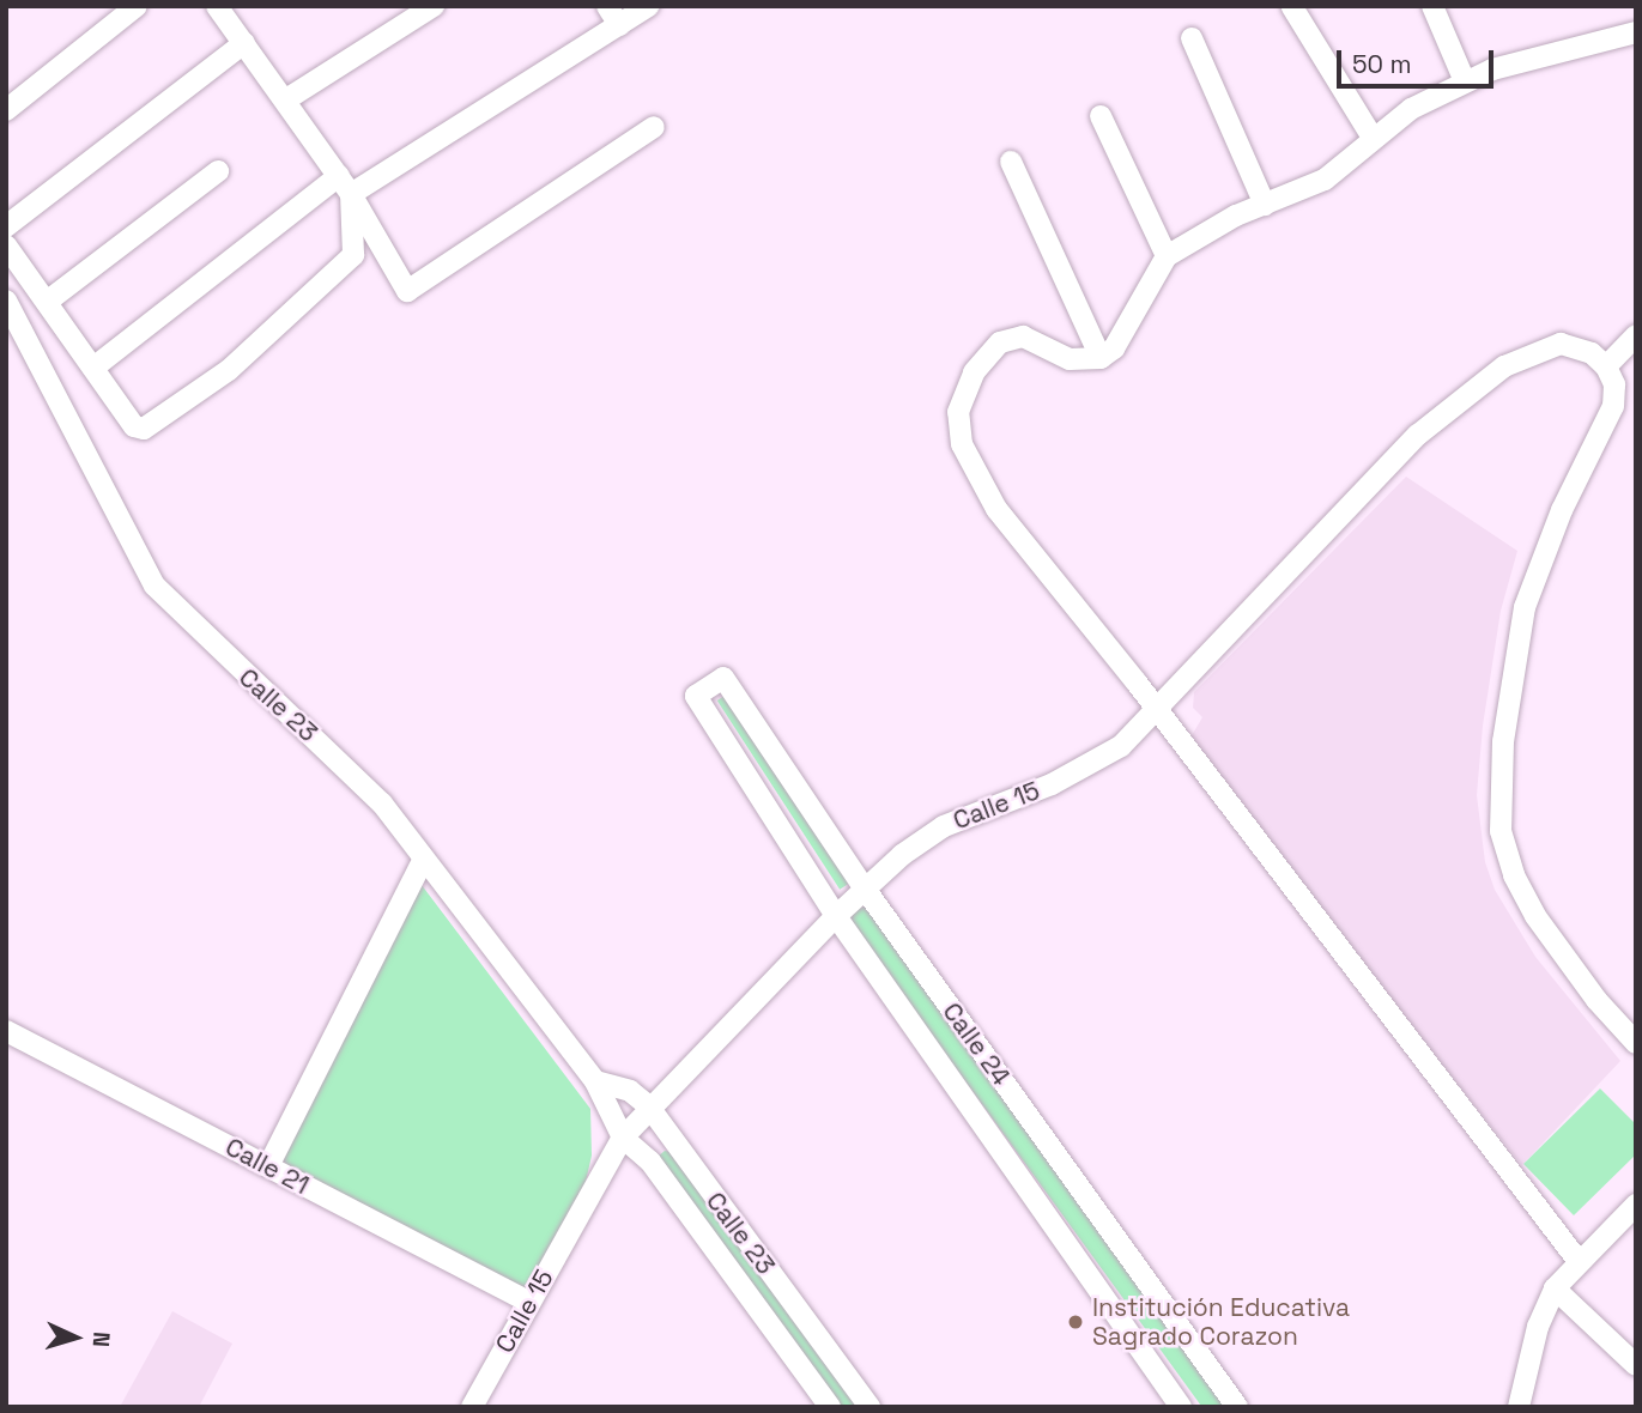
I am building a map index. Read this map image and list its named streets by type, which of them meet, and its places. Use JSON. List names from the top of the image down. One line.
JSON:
{"streets":{"street":["Calle 23","Calle 15","Calle 24","Calle 21"]},"crossings":[["Calle 23","Calle 15"],["Calle 15","Calle 24"],["Calle 15","Calle 21"]],"places":["Institución Educativa Sagrado Corazon"],"scale_bar":"50 m","north":"right"}
